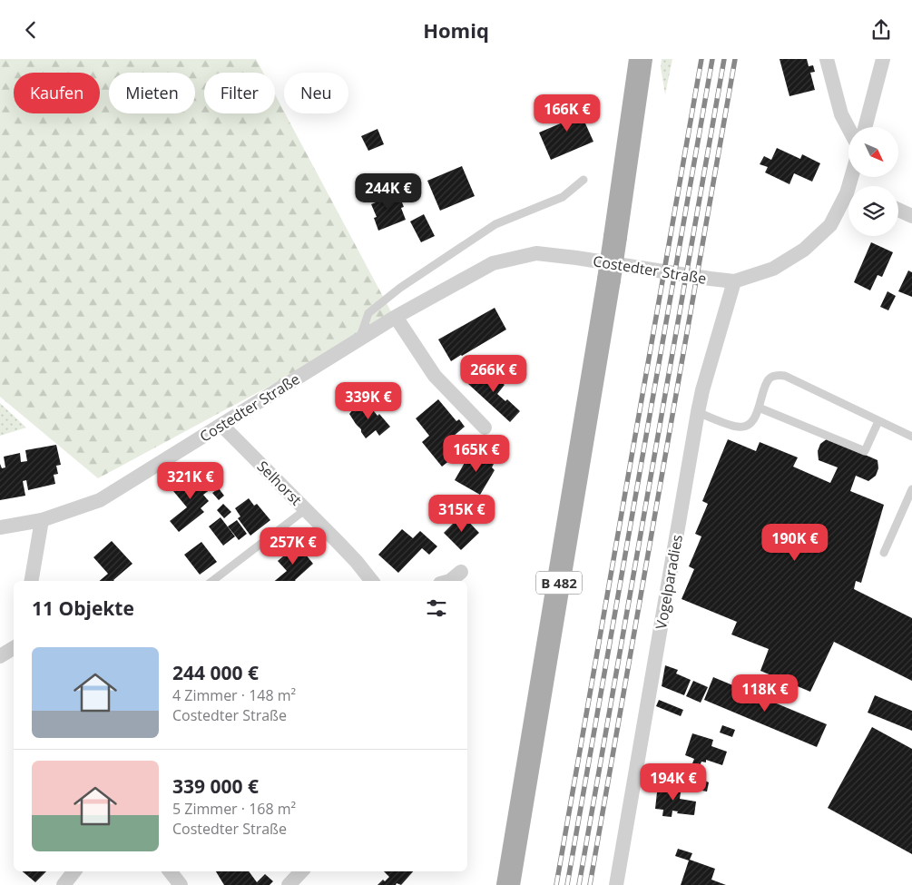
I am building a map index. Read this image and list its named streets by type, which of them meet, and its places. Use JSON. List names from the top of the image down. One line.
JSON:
{"streets":{"main road":["B 482"],"street":["Costedter Straße","Selhorst","Vogelparadies"]},"crossings":[["Costedter Straße","Selhorst"],["Costedter Straße","Vogelparadies"]],"north":"bottom right","page":{"header":"Homiq","chip":["Kaufen","Mieten","Filter","Neu"],"price":["166K €","244K €","266K €","339K €","165K €","321K €","315K €","190K €","257K €","118K €","194K €"],"heading":"11 Objekte","list":[{"name":"244 000 €","note":"4 Zimmer · 148 m² · Costedter Straße"},{"name":"339 000 €","note":"5 Zimmer · 168 m² · Costedter Straße"}]}}
